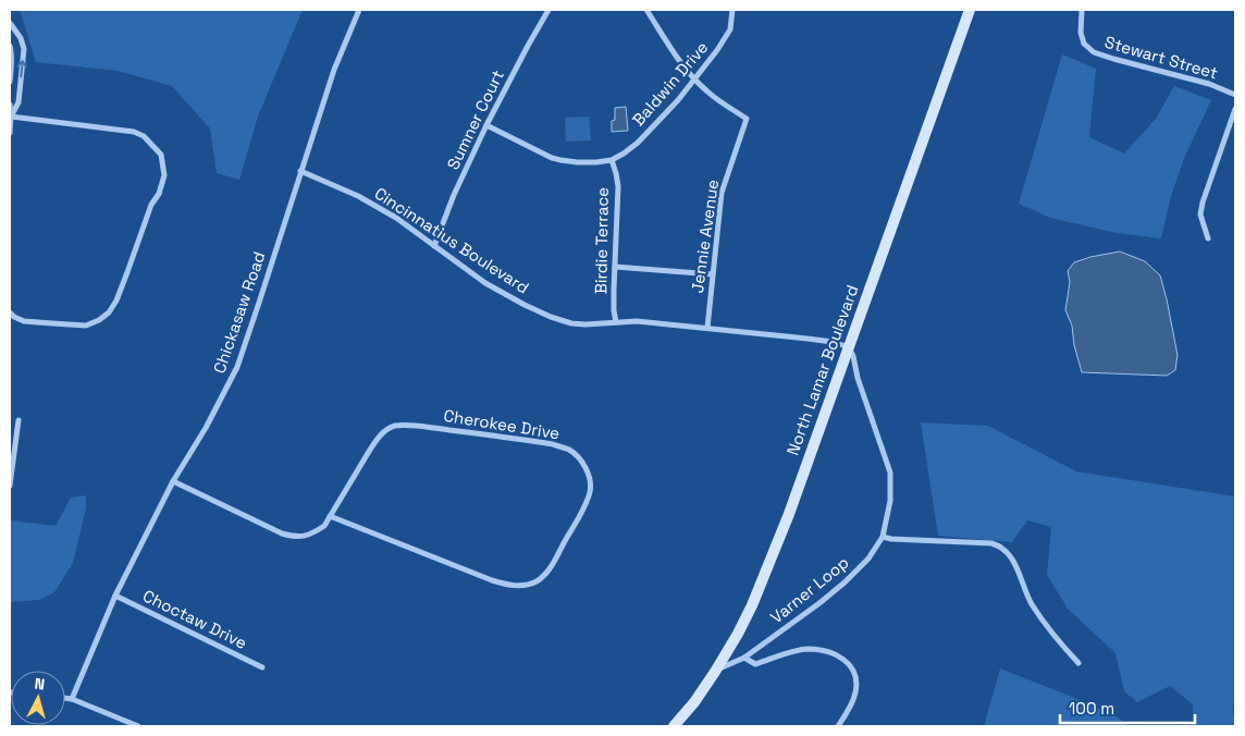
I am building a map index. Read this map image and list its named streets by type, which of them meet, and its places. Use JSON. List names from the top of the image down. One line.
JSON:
{"streets":{"street":["Stewart Street","Baldwin Drive","Sumner Court","Jennie Avenue","Cincinnatius Boulevard","Birdie Terrace","Chickasaw Road","North Lamar Boulevard","Cherokee Drive","Varner Loop","Choctaw Drive"]},"crossings":[["Baldwin Drive","Sumner Court"],["Baldwin Drive","Jennie Avenue"],["Baldwin Drive","Birdie Terrace"],["Sumner Court","Cincinnatius Boulevard"],["Jennie Avenue","Cincinnatius Boulevard"],["Cincinnatius Boulevard","Birdie Terrace"],["Cincinnatius Boulevard","Chickasaw Road"],["Cincinnatius Boulevard","North Lamar Boulevard"],["Cincinnatius Boulevard","Varner Loop"],["Chickasaw Road","Cherokee Drive"],["Chickasaw Road","Choctaw Drive"],["North Lamar Boulevard","Varner Loop"]],"scale_bar":"100 m","north":"top"}
